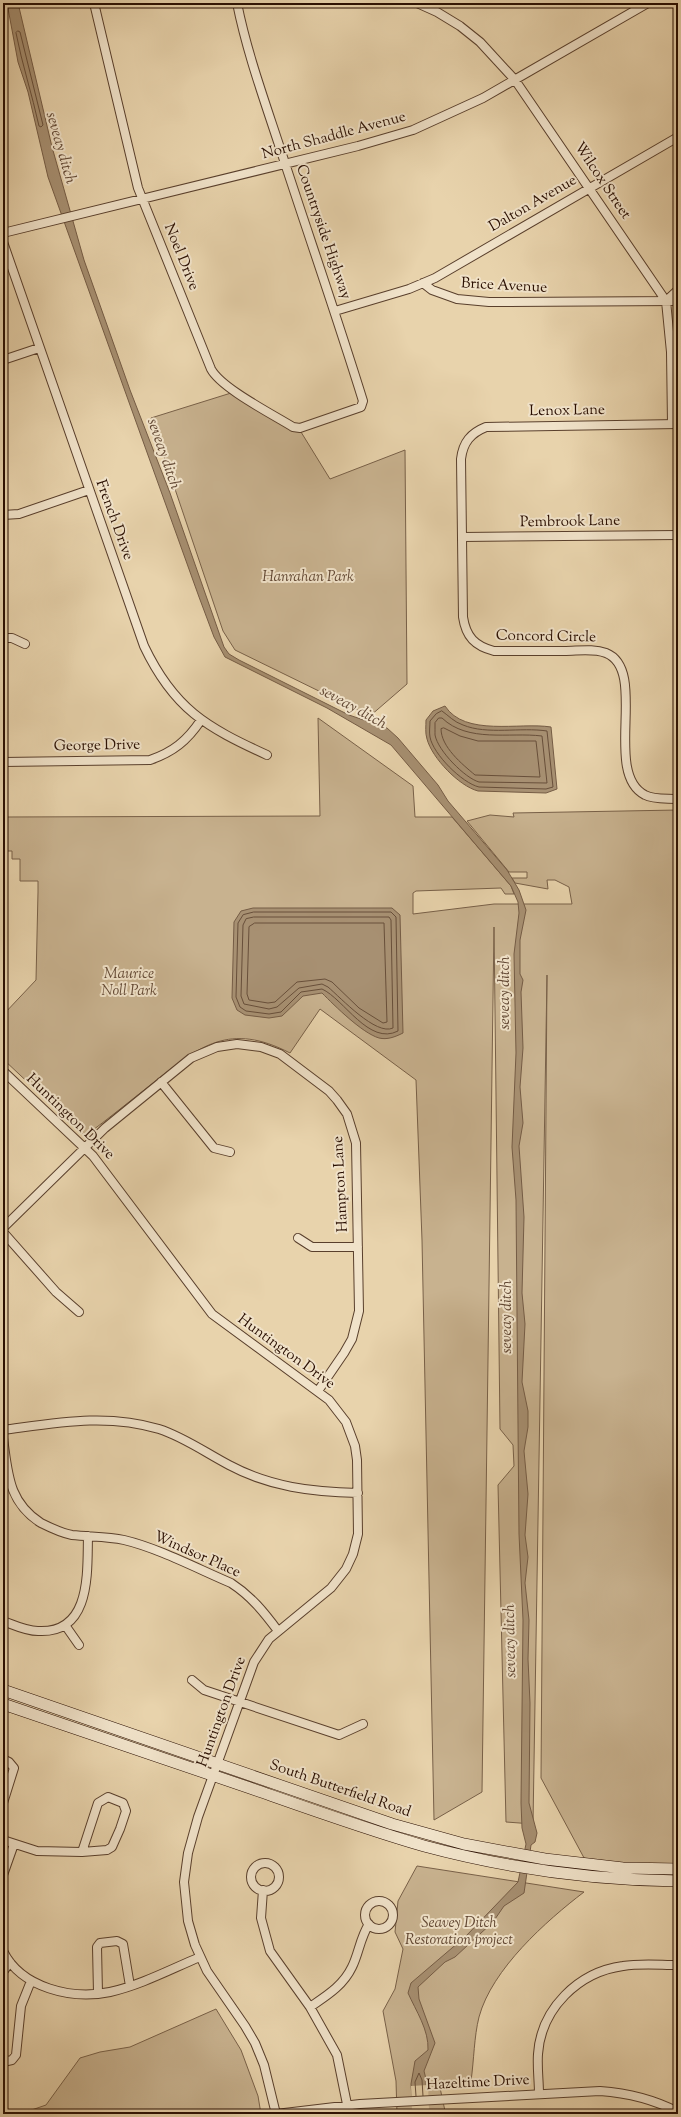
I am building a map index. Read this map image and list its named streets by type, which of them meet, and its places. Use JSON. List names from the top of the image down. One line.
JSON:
{"streets":{"main road":["South Butterfield Road"],"street":["North Shaddle Avenue","Wilcox Street","Dalton Avenue","Countryside Highway","Noel Drive","Brice Avenue","Lenox Lane","French Drive","Pembrook Lane","Concord Circle","George Drive","Huntington Drive","Hampton Lane","Windsor Place","Hazeltime Drive"]},"crossings":[["North Shaddle Avenue","Wilcox Street"],["North Shaddle Avenue","Countryside Highway"],["North Shaddle Avenue","Noel Drive"],["Wilcox Street","Dalton Avenue"],["Wilcox Street","Brice Avenue"],["Wilcox Street","Lenox Lane"],["Dalton Avenue","Brice Avenue"],["Countryside Highway","Noel Drive"],["Lenox Lane","Concord Circle"],["French Drive","George Drive"],["Pembrook Lane","Concord Circle"],["Huntington Drive","Hampton Lane"],["Huntington Drive","Windsor Place"],["Huntington Drive","South Butterfield Road"],["Huntington Drive","Hazeltime Drive"]],"water":["seveay ditch"],"parks":["Hanrahan Park","Maurice Noll Park","Seavey Ditch Restoration project"]}
